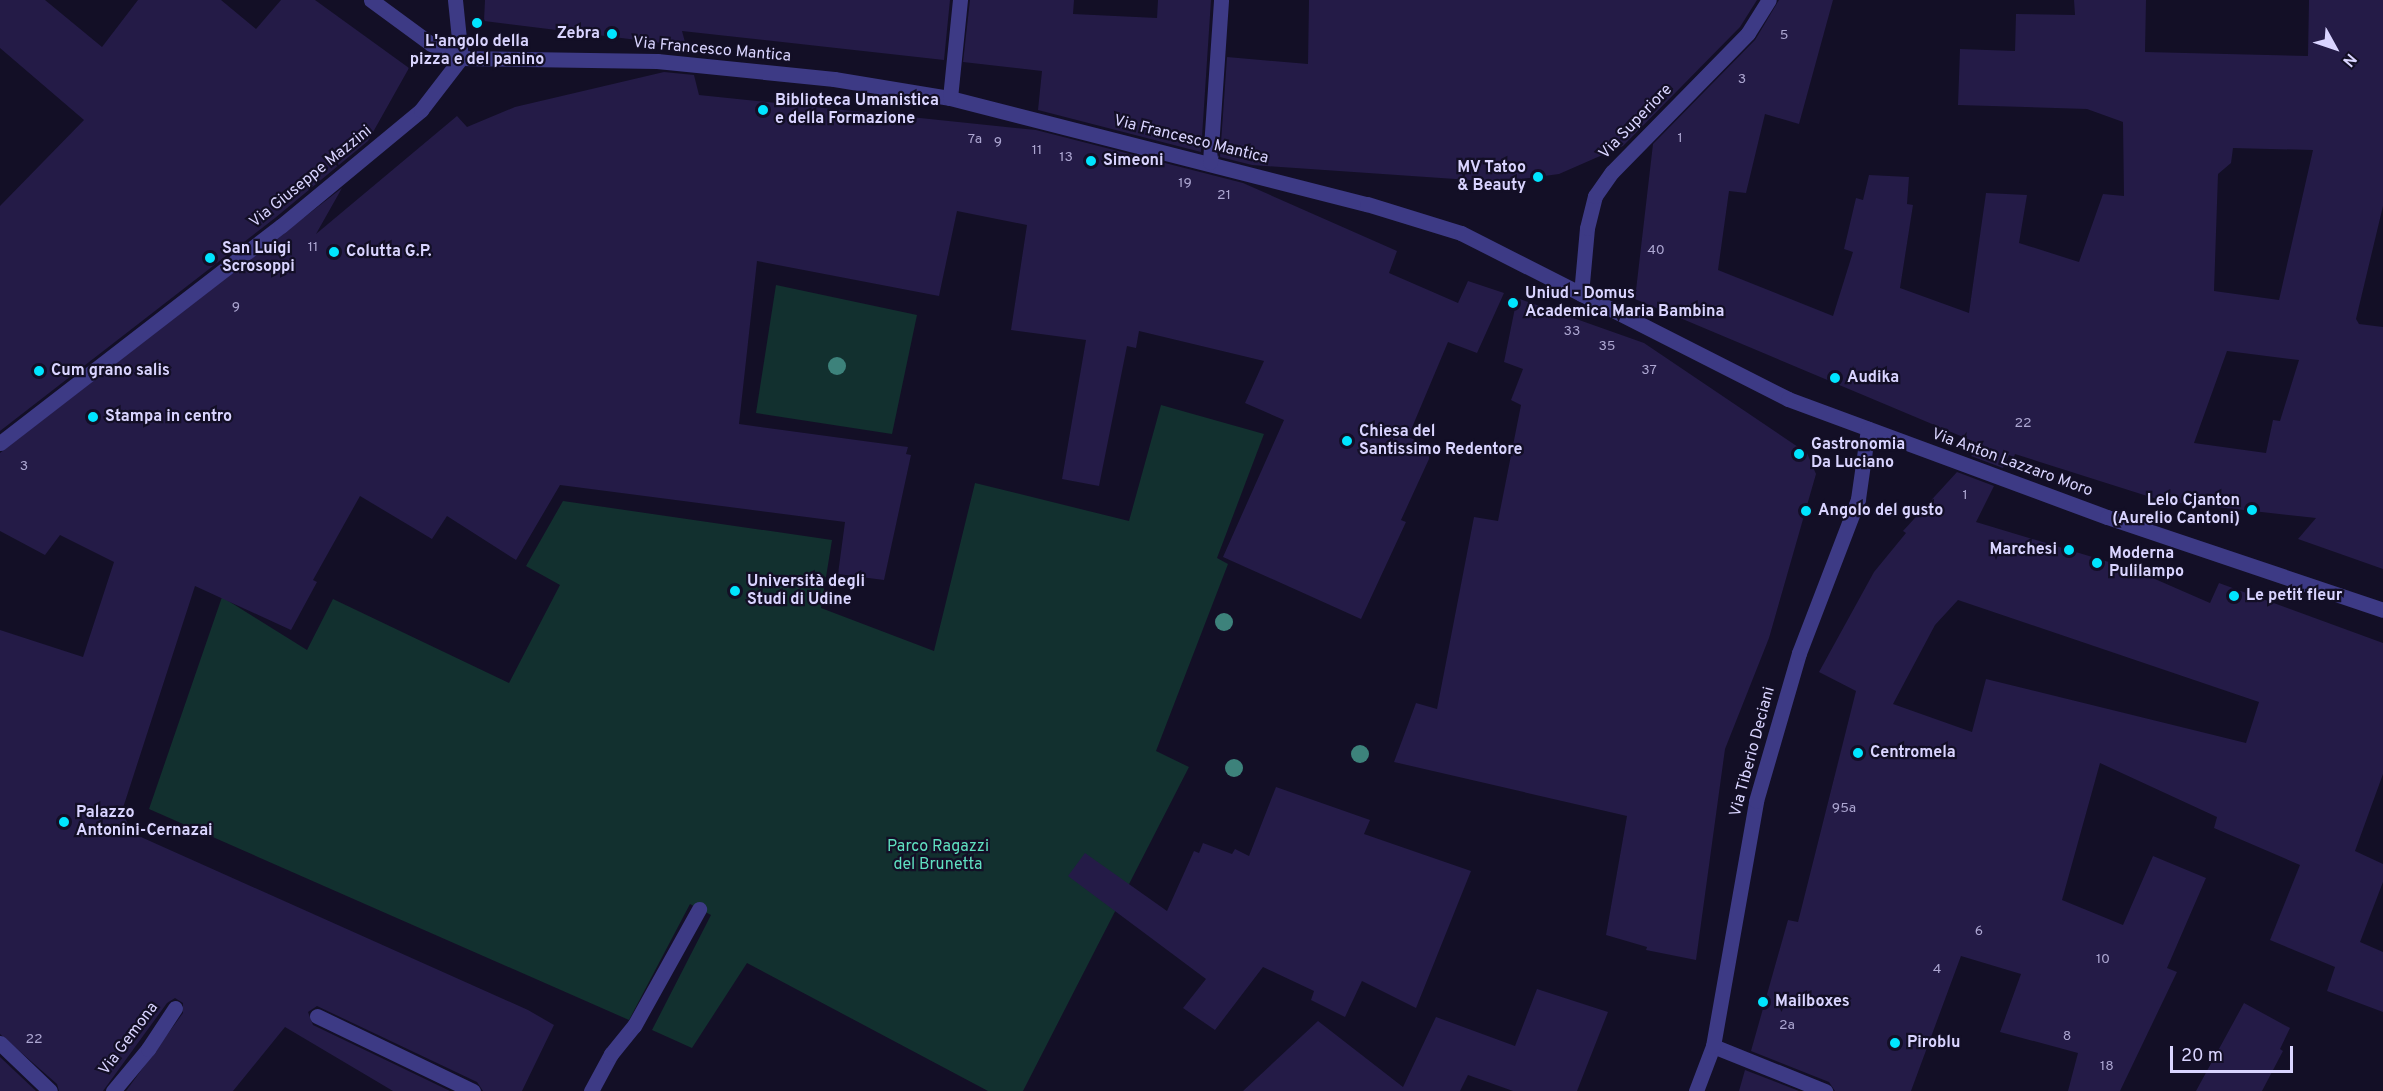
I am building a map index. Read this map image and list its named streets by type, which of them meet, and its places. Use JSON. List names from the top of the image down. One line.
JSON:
{"streets":{"street":["Via Francesco Mantica","Via Superiore","Via Giuseppe Mazzini","Via Anton Lazzaro Moro","Via Tiberio Deciani","Via Gemona"]},"crossings":[["Via Francesco Mantica","Via Superiore"],["Via Francesco Mantica","Via Giuseppe Mazzini"],["Via Francesco Mantica","Via Anton Lazzaro Moro"],["Via Francesco Mantica","Via Tiberio Deciani"],["Via Anton Lazzaro Moro","Via Tiberio Deciani"]],"parks":["Parco Ragazzi del Brunetta"],"places":["L'angolo della pizza e del panino","Zebra","Biblioteca Umanistica e della Formazione","Simeoni","MV Tatoo & Beauty","Colutta G.P.","San Luigi Scrosoppi","Uniud - Domus Academica Maria Bambina","Cum grano salis","Audika","Stampa in centro","Chiesa del Santissimo Redentore","Gastronomia Da Luciano","Lelo Cjanton (Aurelio Cantoni)","Angolo del gusto","Marchesi","Moderna Pulilampo","Università degli Studi di Udine","Le petit fleur","Centromela","Palazzo Antonini-Cernazai","Mailboxes","Piroblu"],"house_numbers":["5","3","1","7a","9","11","13","19","21","11","40","9","33","35","37","22","3","1","95a","6","10","4","2a","8","22","18"],"scale_bar":"20 m","north":"bottom right"}
